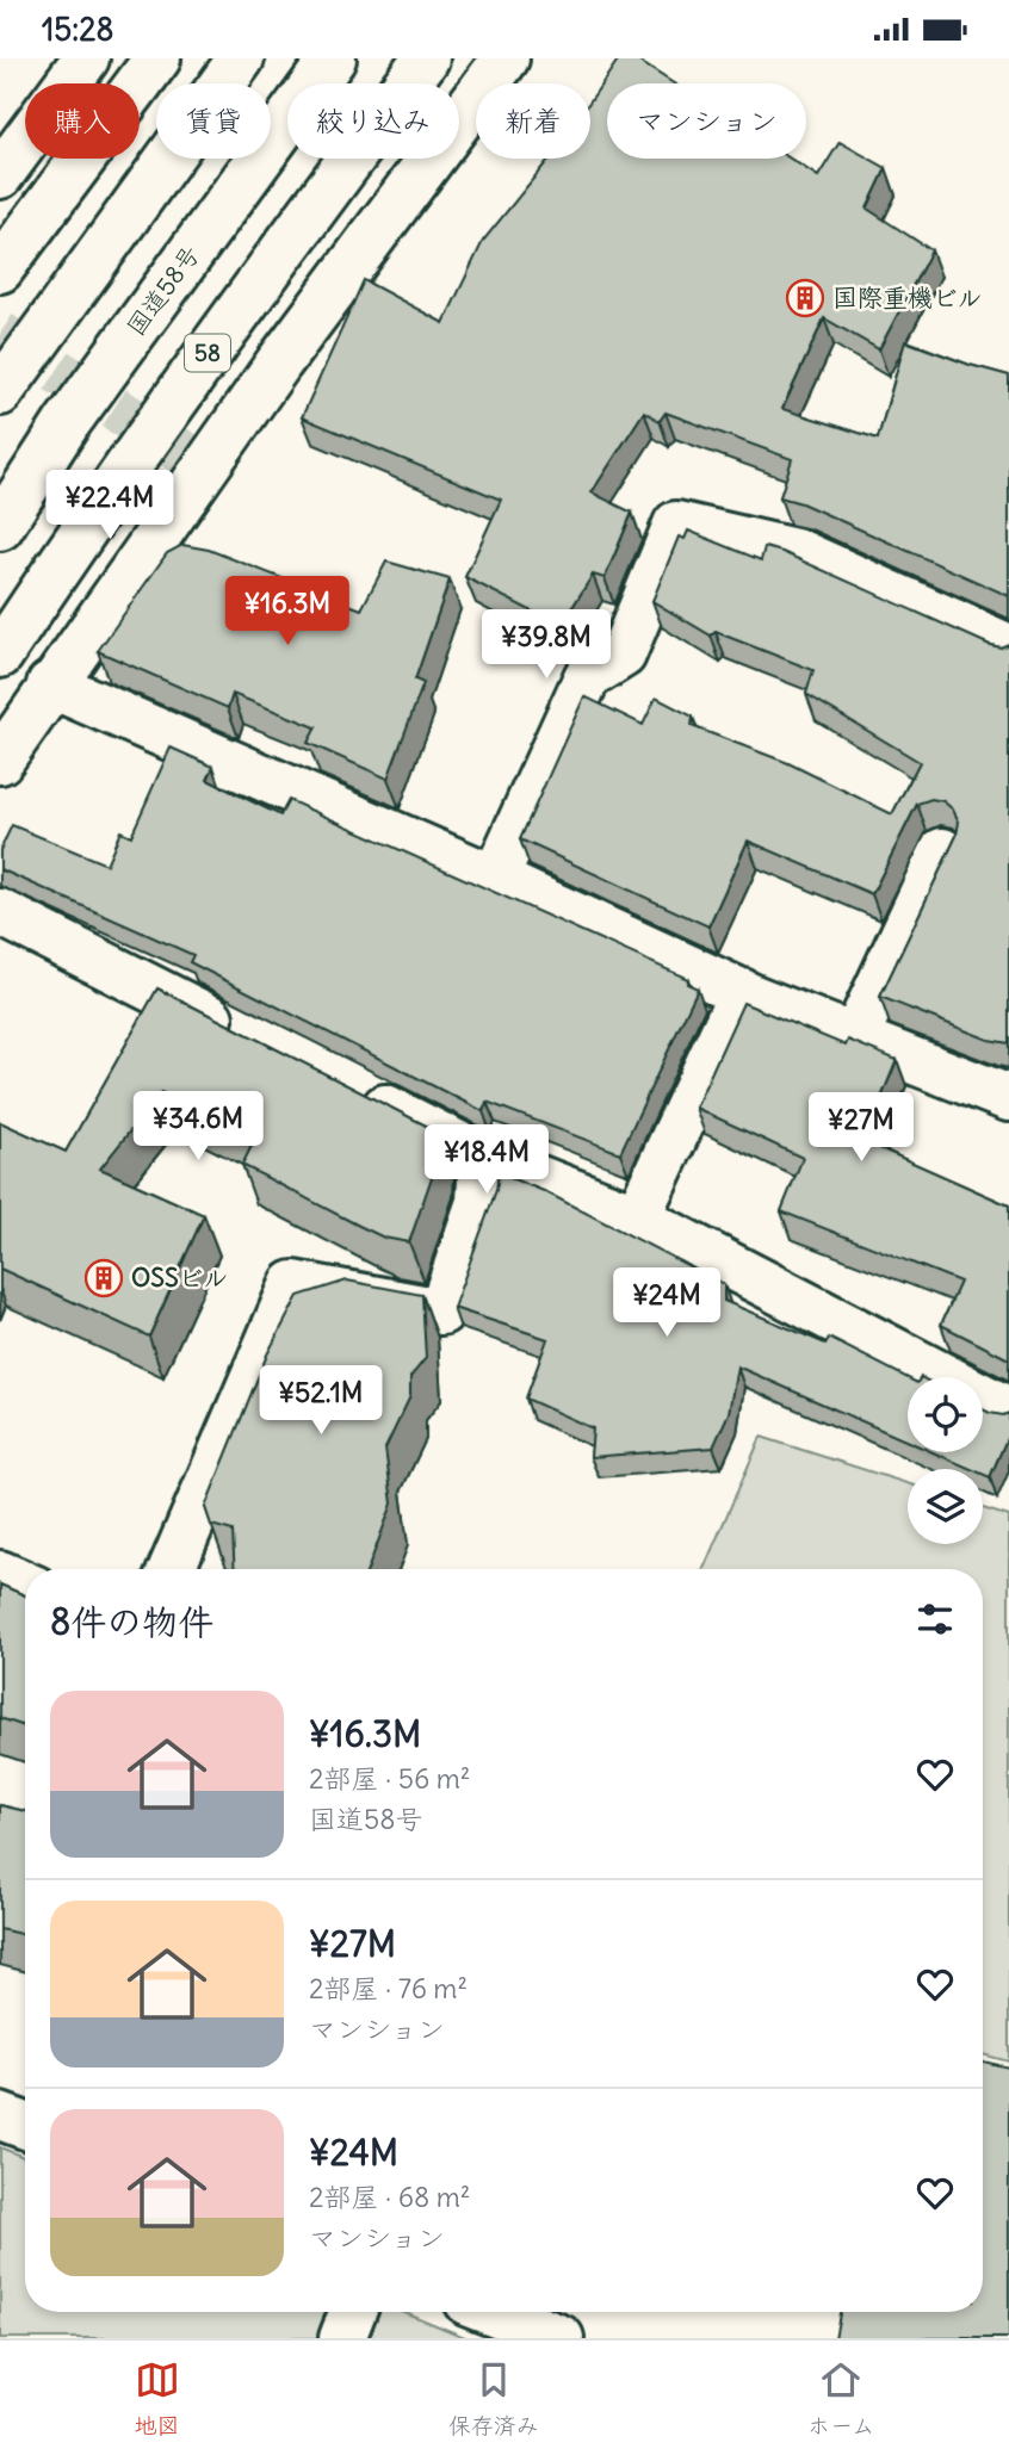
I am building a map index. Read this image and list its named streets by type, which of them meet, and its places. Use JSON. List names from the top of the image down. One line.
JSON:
{"streets":{"main road":["国道58号","58"]},"places":{"building":["国際重機ビル","OSSビル"]},"page":{"status":"15:28","chip":["購入","賃貸","絞り込み","新着","マンション"],"price":["¥22.4M","¥16.3M","¥39.8M","¥34.6M","¥27M","¥18.4M","¥24M","¥52.1M"],"heading":"8件の物件","list":[{"name":"¥16.3M","note":"2部屋 · 56 m² · 国道58号"},{"name":"¥27M","note":"2部屋 · 76 m² · マンション"},{"name":"¥24M","note":"2部屋 · 68 m² · マンション"}],"tabs":["地図","保存済み","ホーム"]}}
